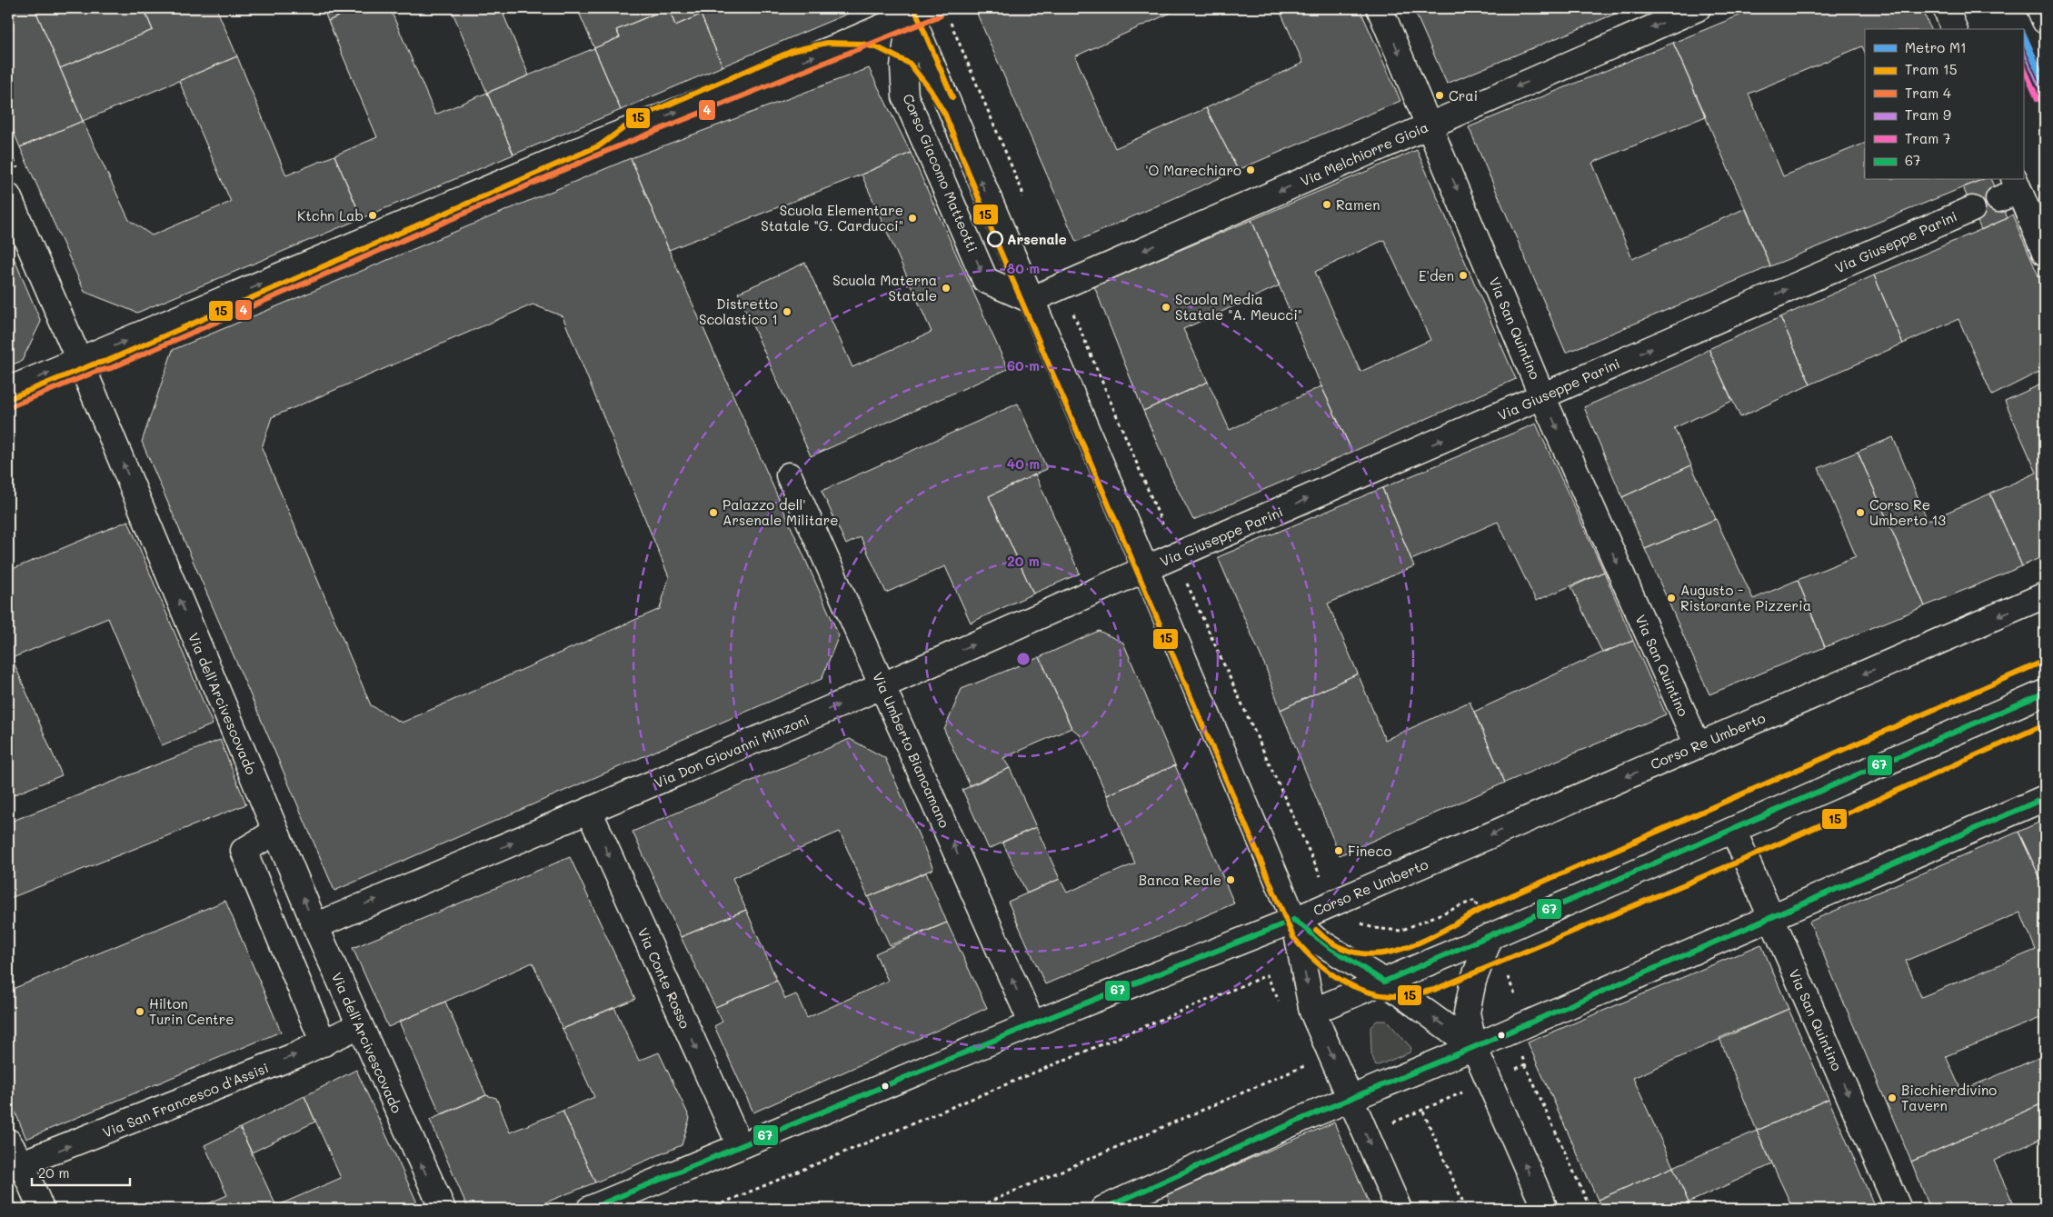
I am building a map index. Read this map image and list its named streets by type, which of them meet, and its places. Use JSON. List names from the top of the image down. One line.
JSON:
{"streets":{"street":["Via Melchiorre Gioia","Corso Giacomo Matteotti","Via Giuseppe Parini","Via San Quintino","Via dell'Arcivescovado","Corso Re Umberto","Via Umberto Biancamano","Via Don Giovanni Minzoni","Via Conte Rosso","Via San Francesco d'Assisi"]},"crossings":[["Via Melchiorre Gioia","Corso Giacomo Matteotti"],["Via Melchiorre Gioia","Via San Quintino"],["Via Giuseppe Parini","Via San Quintino"],["Via Giuseppe Parini","Via Don Giovanni Minzoni"],["Via San Quintino","Corso Re Umberto"],["Via dell'Arcivescovado","Via Don Giovanni Minzoni"],["Via dell'Arcivescovado","Via San Francesco d'Assisi"],["Corso Re Umberto","Via Umberto Biancamano"],["Corso Re Umberto","Via Conte Rosso"],["Via Umberto Biancamano","Via Don Giovanni Minzoni"],["Via Don Giovanni Minzoni","Via Conte Rosso"]],"one_way":["Via Melchiorre Gioia","Via Giuseppe Parini","Via San Quintino","Via dell'Arcivescovado","Via Umberto Biancamano","Via Don Giovanni Minzoni","Via Conte Rosso","Via San Francesco d'Assisi"],"places":["Crai","'O Marechiaro","Ramen","Ktchn Lab","Scuola Elementare Statale \"G. Carducci\"","Arsenale","E'den","Scuola Materna Statale","Scuola Media Statale \"A. Meucci\"","Distretto Scolastico 1","Palazzo dell' Arsenale Militare","Corso Re Umberto 13","Augusto - Ristorante Pizzeria","Fineco","Banca Reale","Hilton Turin Centre","Bicchierdivino Tavern"],"lines":["tram line 15","tram line 4","metro line M1","tram line 9","tram line 7","transit line 67"],"legend":["Metro M1","Tram 15","Tram 4","Tram 9","Tram 7","67"],"scale_bar":"20 m","rings":["80 m","60 m","40 m","20 m"]}
